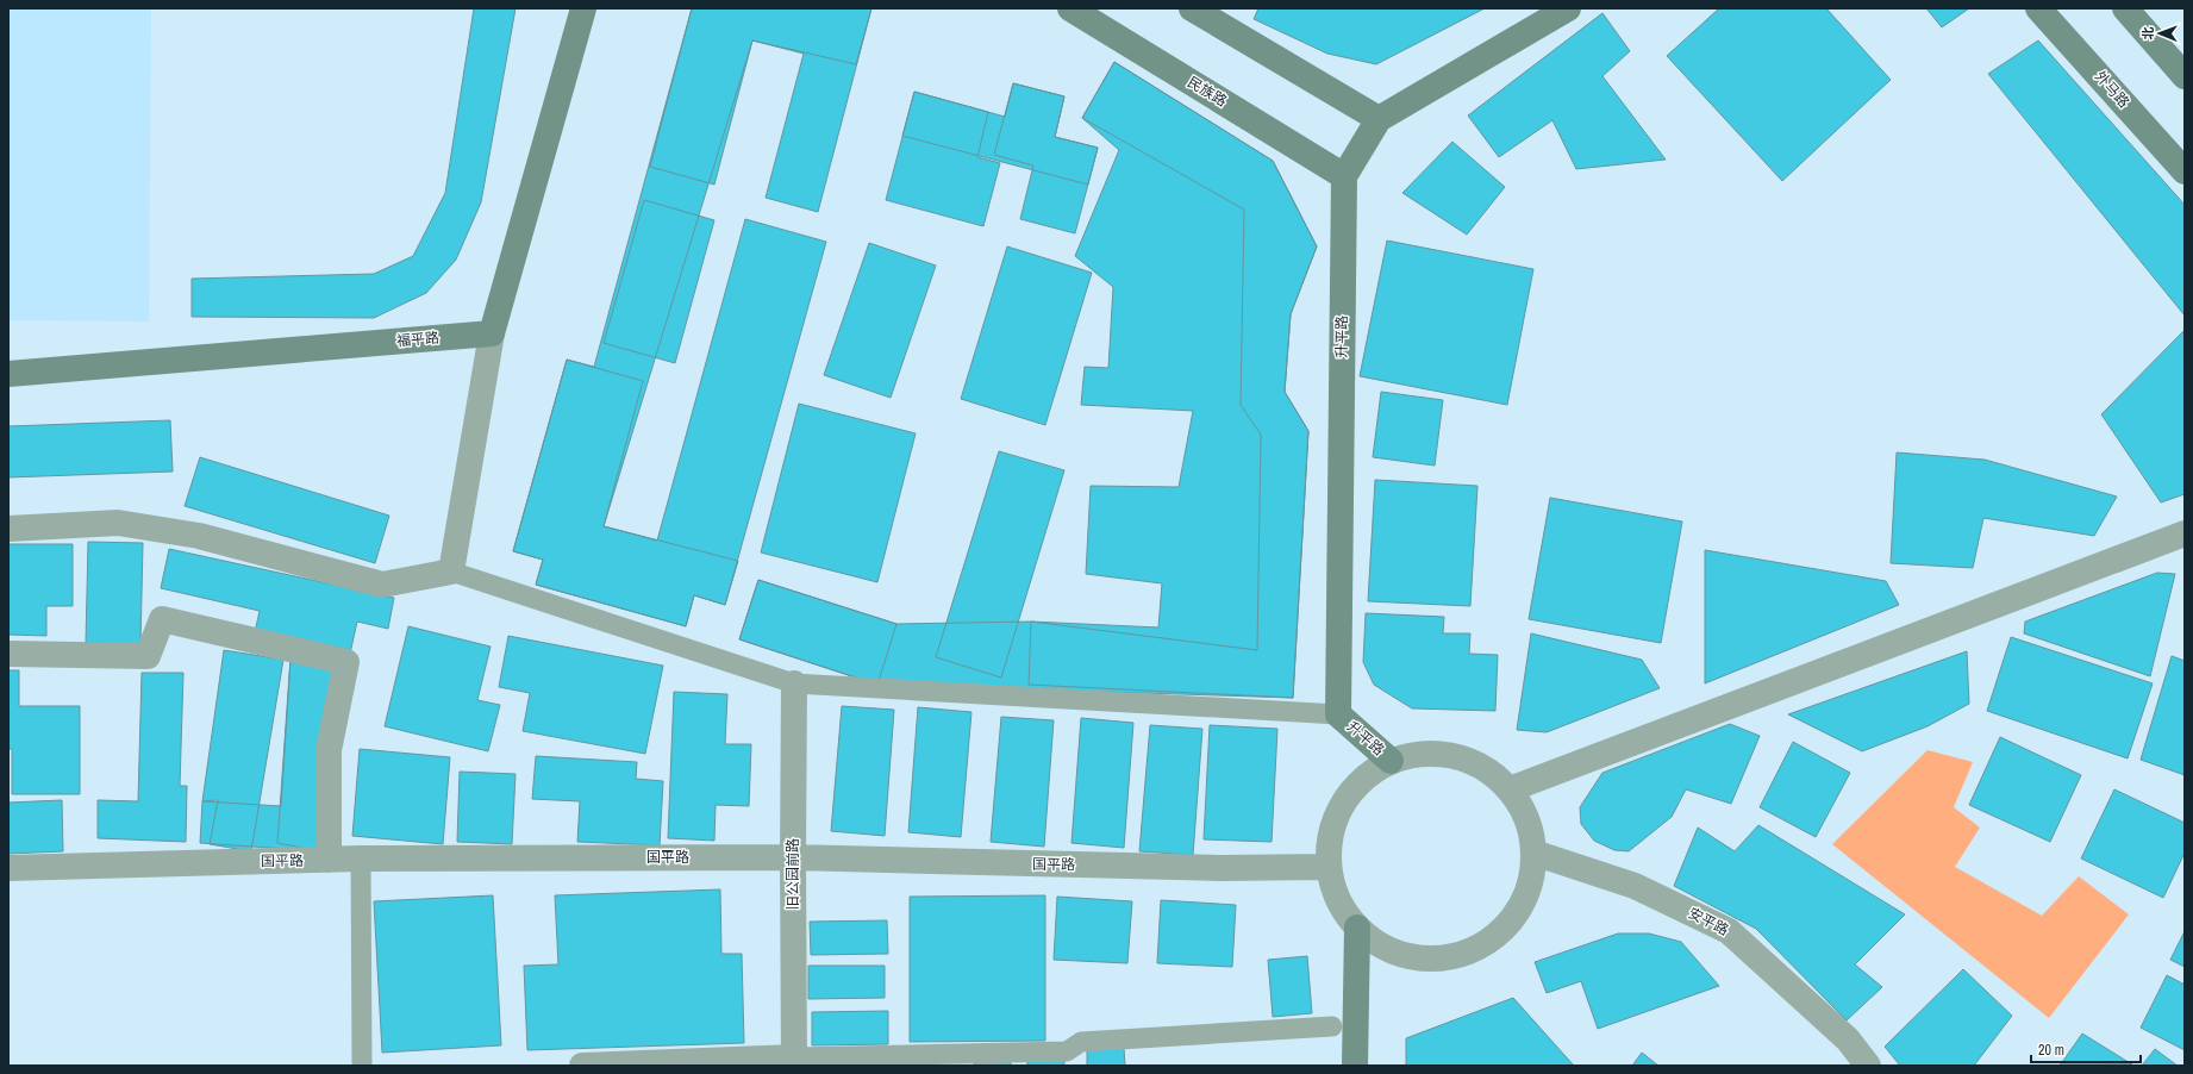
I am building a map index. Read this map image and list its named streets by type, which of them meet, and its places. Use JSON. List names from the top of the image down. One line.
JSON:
{"streets":{"street":["外马路","民族路","升平路","福平路","国平路","旧公园前路","安平路"]},"crossings":[["民族路","升平路"],["国平路","旧公园前路"]],"scale_bar":"20 m","north":"left"}
